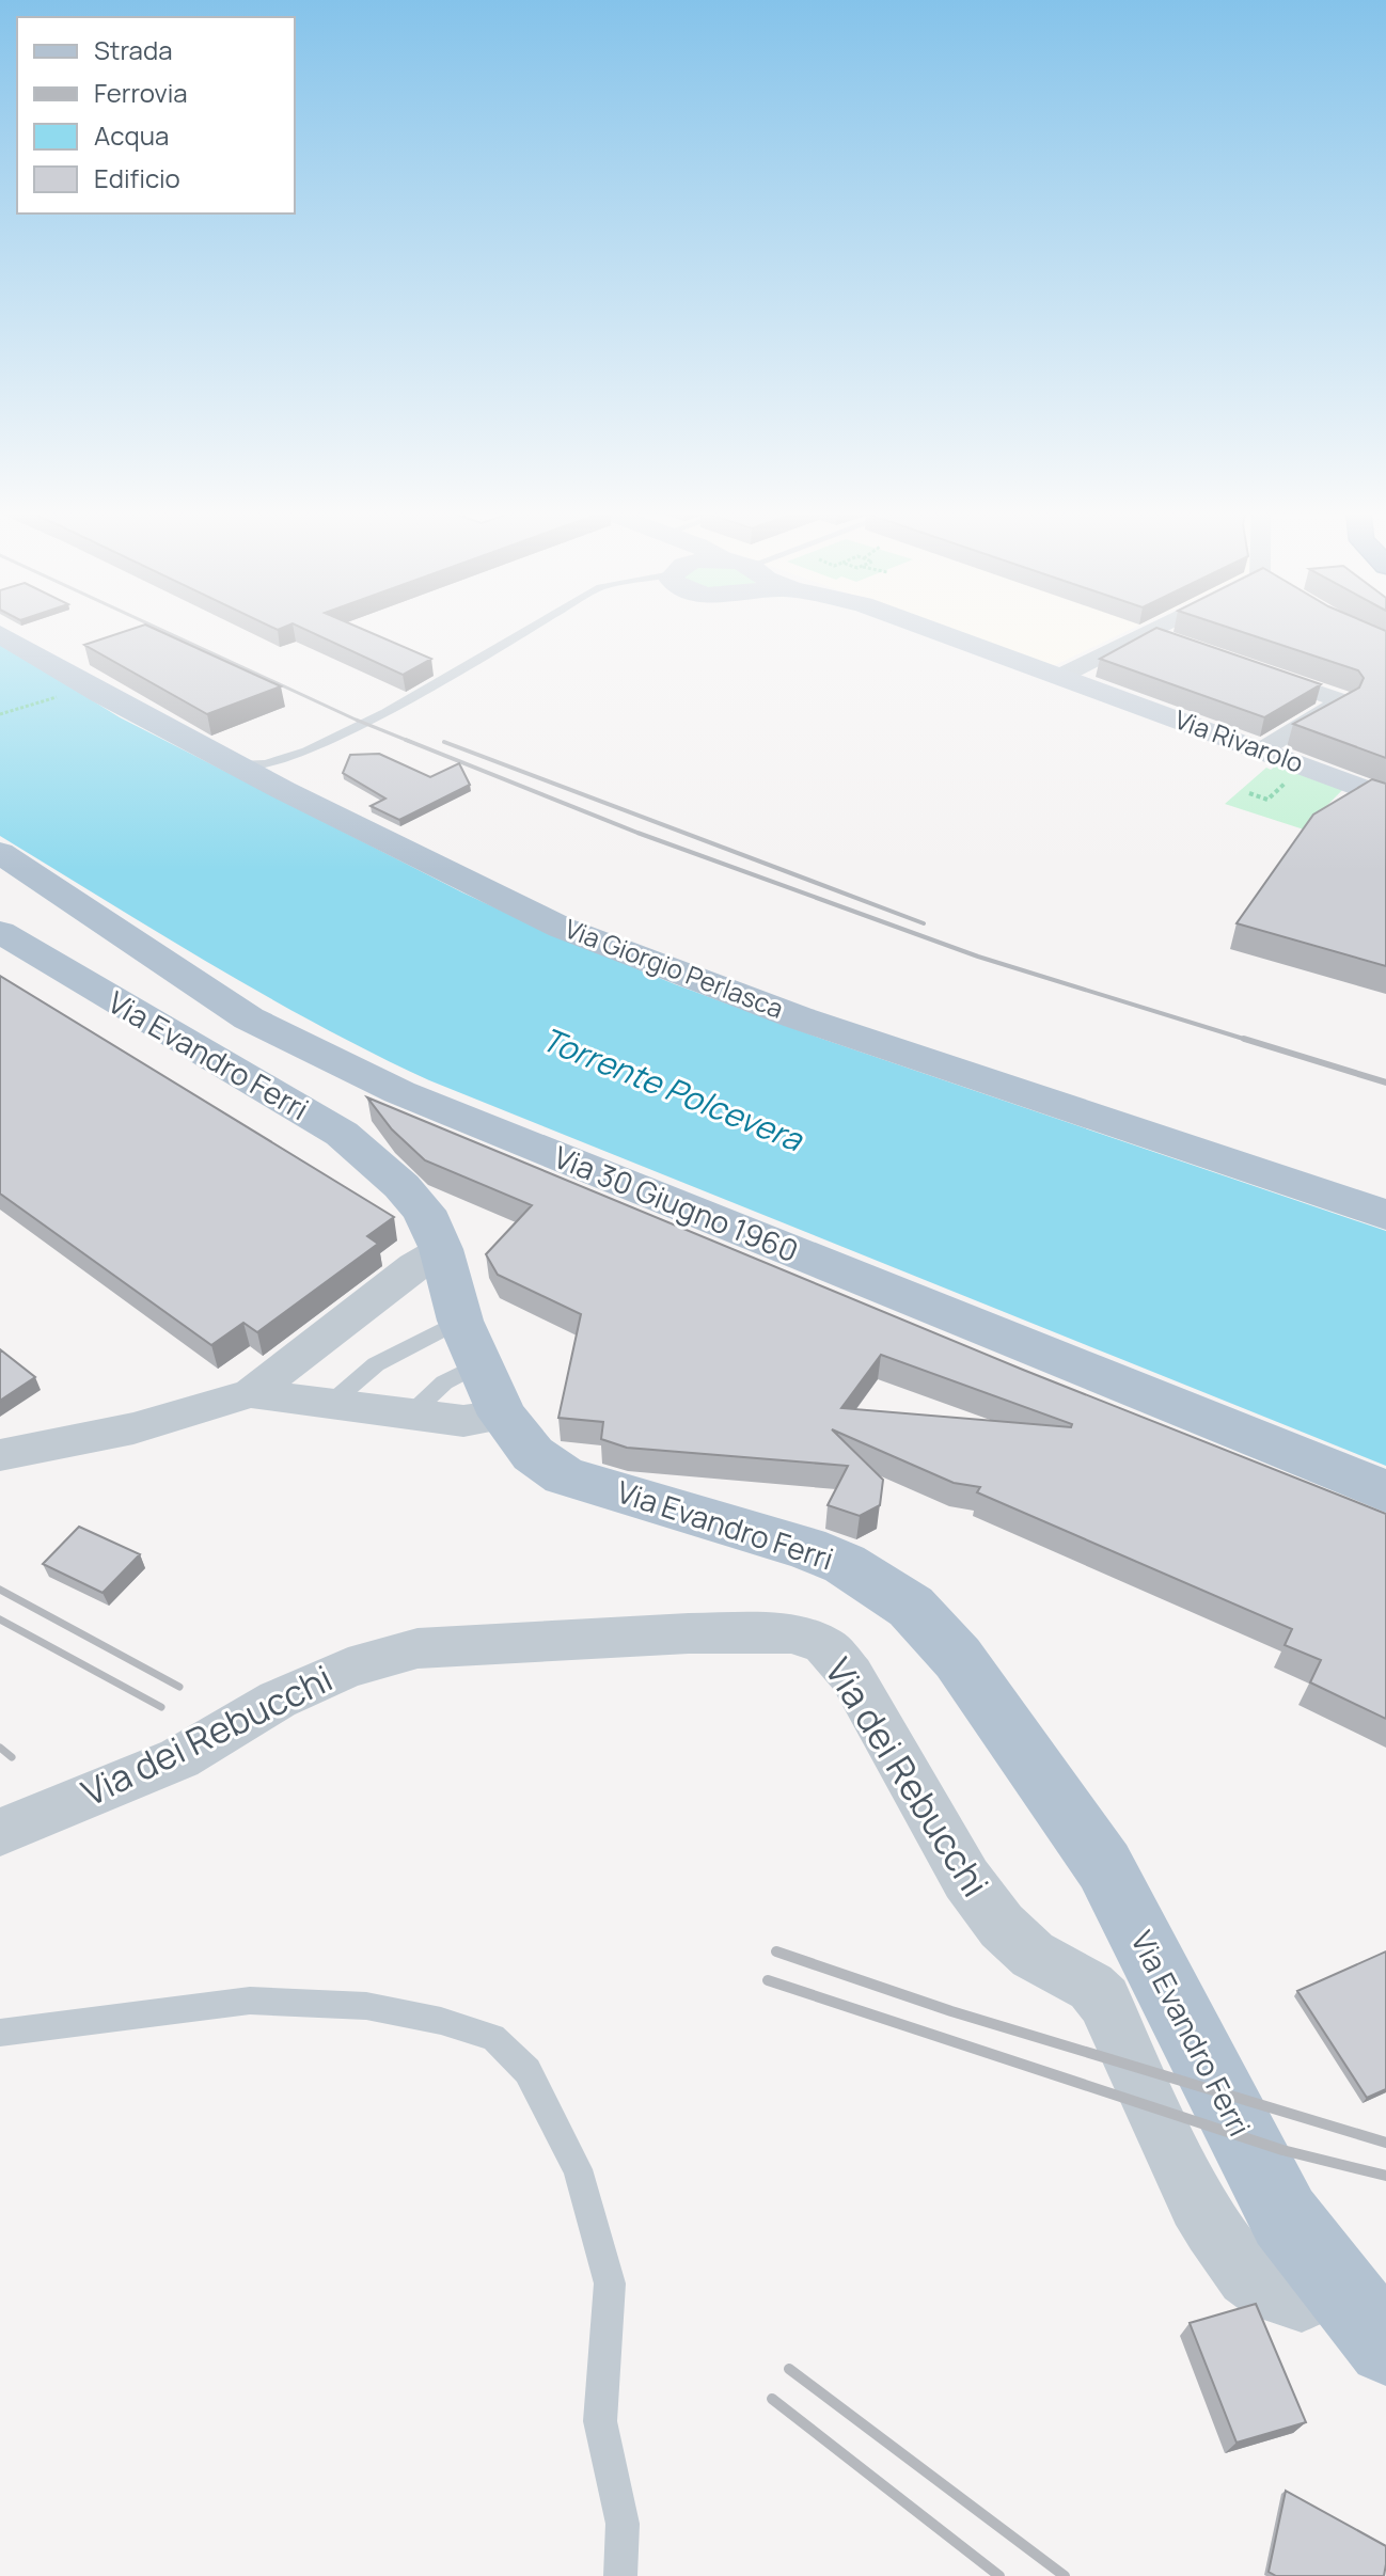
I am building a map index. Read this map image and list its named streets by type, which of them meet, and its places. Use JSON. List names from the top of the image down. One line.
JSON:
{"streets":{"main road":["Via Rivarolo","Via Giorgio Perlasca","Via Evandro Ferri","Via 30 Giugno 1960"],"street":["Via dei Rebucchi"]},"crossings":[["Via Evandro Ferri","Via dei Rebucchi"]],"water":["Torrente Polcevera"],"legend":["Strada","Ferrovia","Acqua","Edificio"]}
